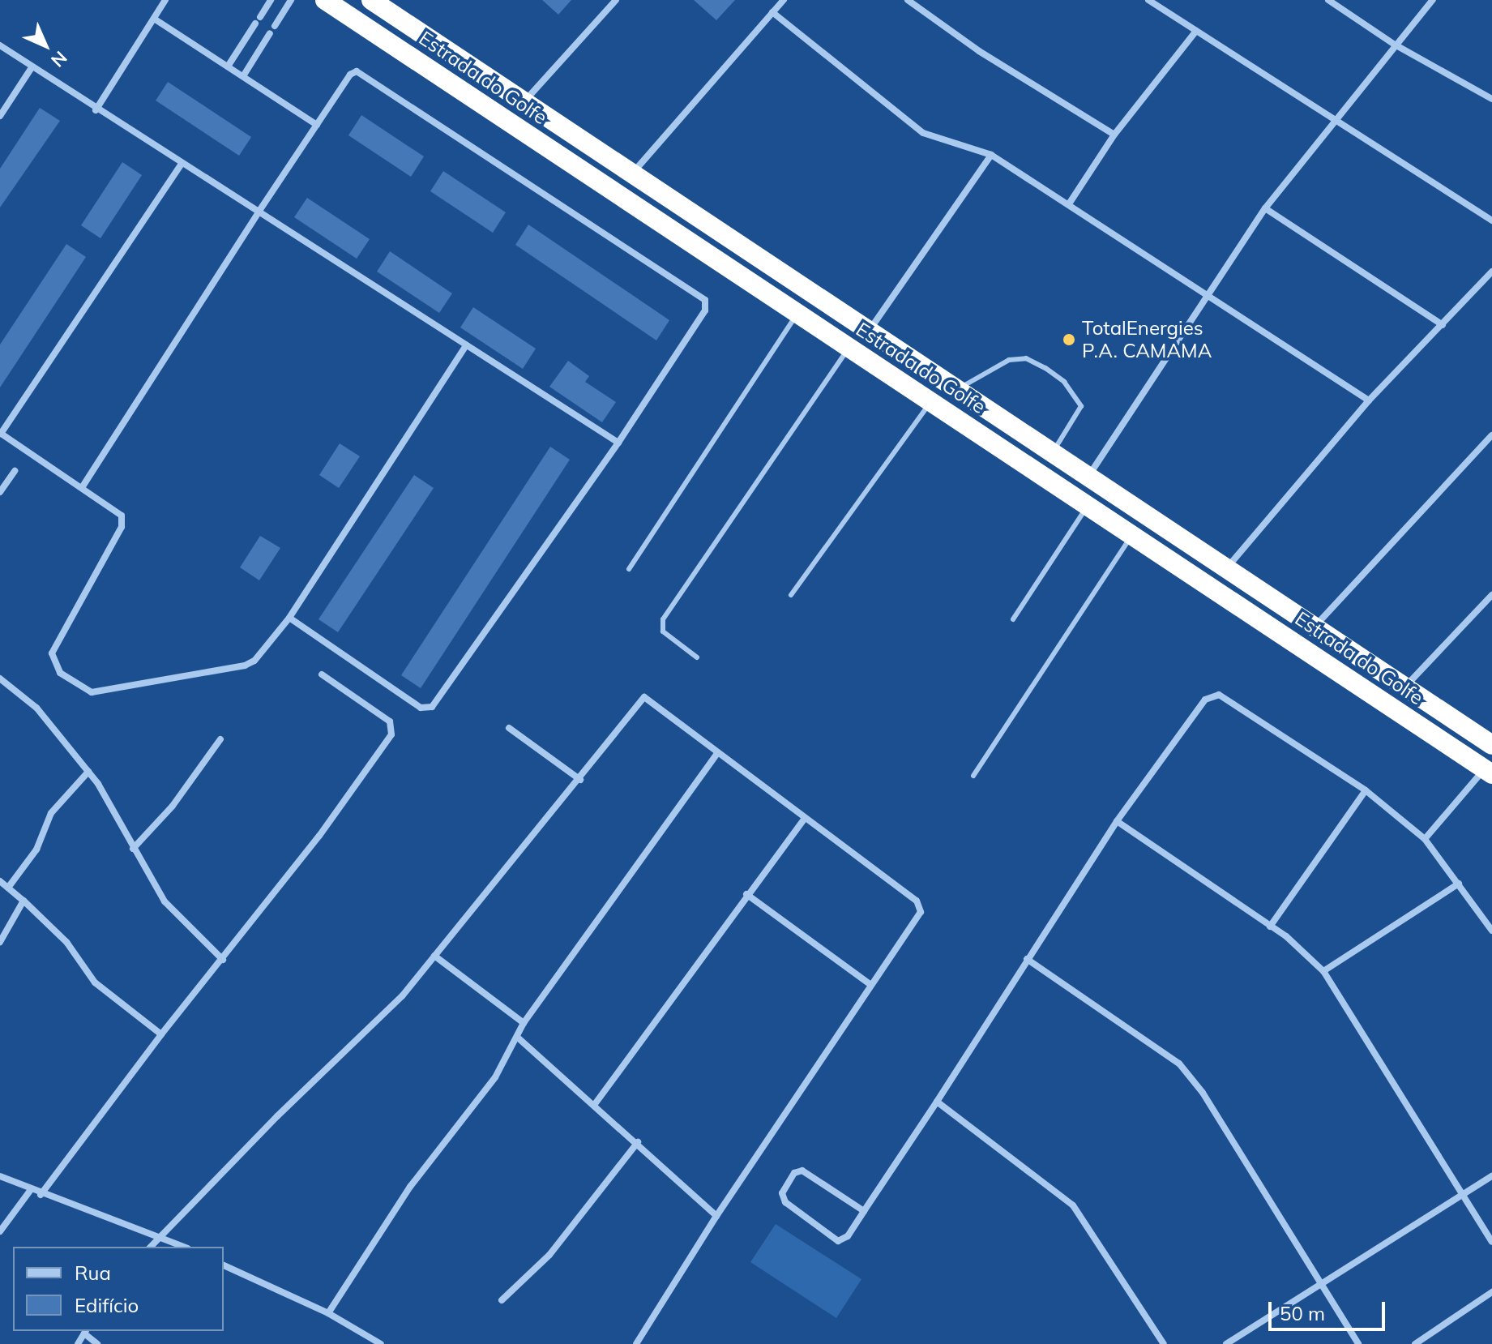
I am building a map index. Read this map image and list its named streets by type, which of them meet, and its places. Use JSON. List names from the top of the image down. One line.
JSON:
{"streets":{"highway":["Estrada do Golfe"]},"places":["TotalEnergies P.A. CAMAMA"],"legend":["Rua","Edifício"],"scale_bar":"50 m","north":"bottom right"}
